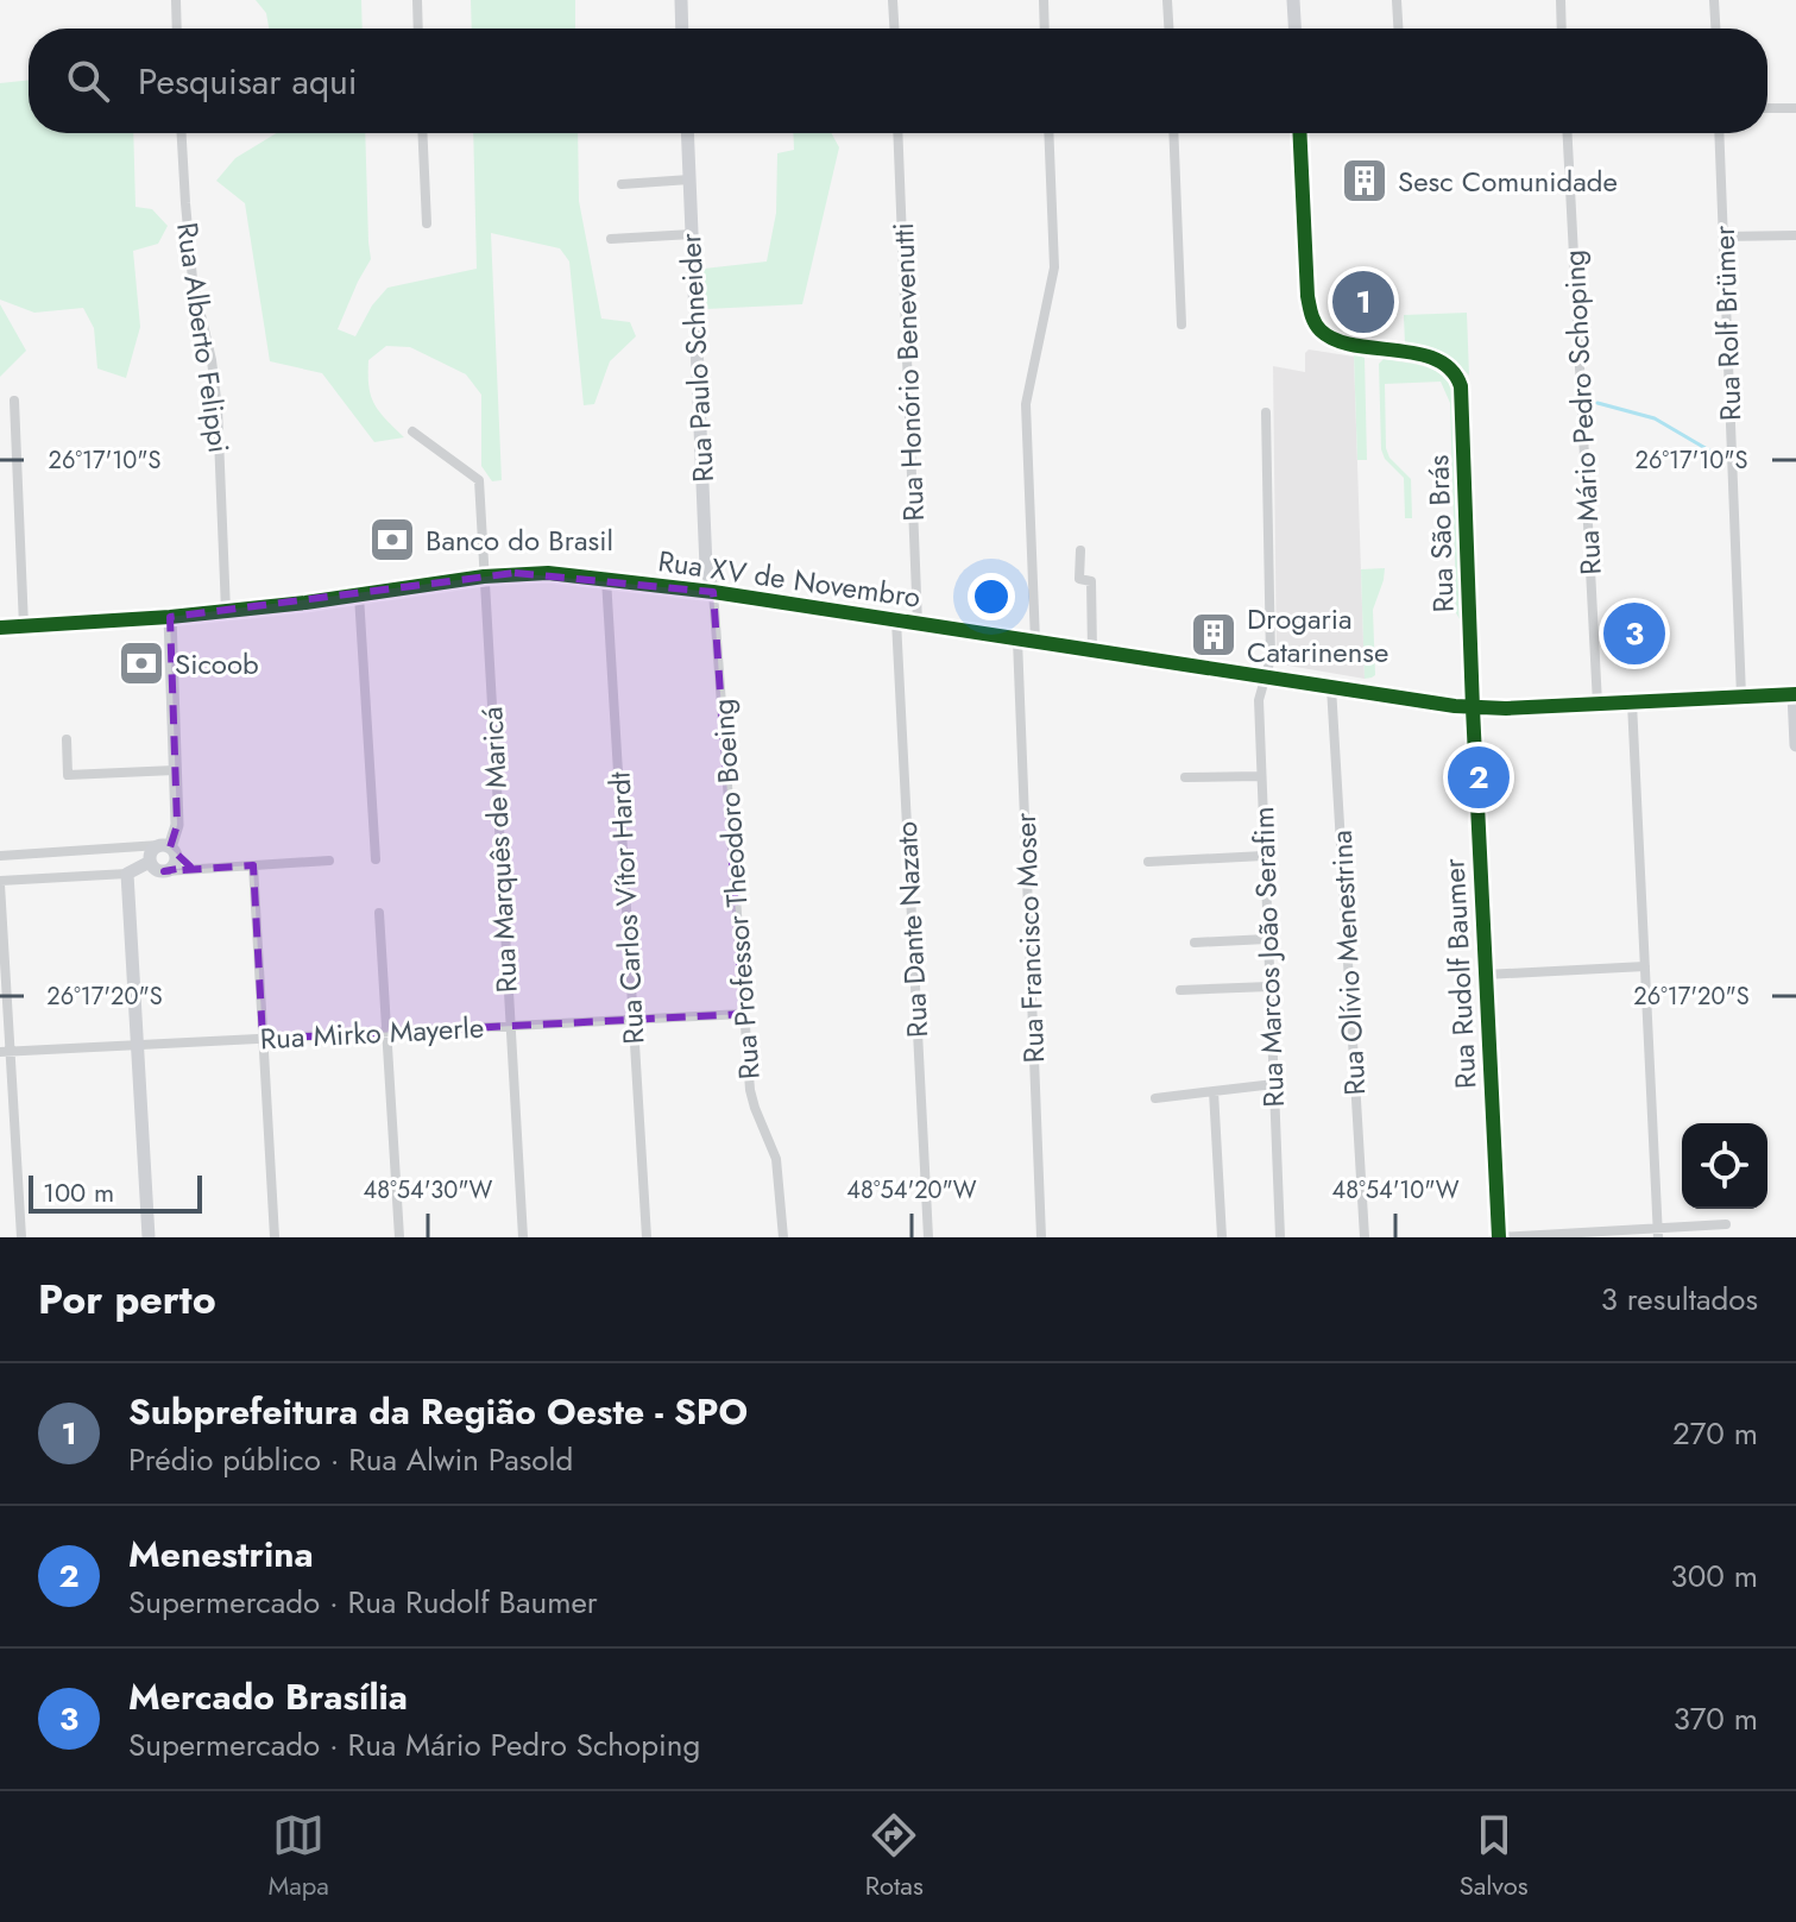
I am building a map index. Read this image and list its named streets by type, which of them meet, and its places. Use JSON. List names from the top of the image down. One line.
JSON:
{"streets":{"main road":["Rua XV de Novembro"],"street":["Rua Rolf Brümer","Rua Alberto Felippi","Rua Paulo Schneider","Rua Honório Benevenutti","Rua Mário Pedro Schoping","Rua São Brás","Rua Marquês de Maricá","Rua Professor Theodoro Boeing","Rua Carlos Vítor Hardt","Rua Dante Nazato","Rua Francisco Moser","Rua Marcos João Serafim","Rua Olívio Menestrina","Rua Rudolf Baumer","Rua Mirko Mayerle"]},"crossings":[["Rua Rolf Brümer","Rua XV de Novembro"],["Rua Alberto Felippi","Rua XV de Novembro"],["Rua Paulo Schneider","Rua XV de Novembro"],["Rua Paulo Schneider","Rua Professor Theodoro Boeing"],["Rua Honório Benevenutti","Rua XV de Novembro"],["Rua Mário Pedro Schoping","Rua XV de Novembro"],["Rua São Brás","Rua XV de Novembro"],["Rua São Brás","Rua Rudolf Baumer"],["Rua XV de Novembro","Rua Marquês de Maricá"],["Rua XV de Novembro","Rua Professor Theodoro Boeing"],["Rua XV de Novembro","Rua Carlos Vítor Hardt"],["Rua XV de Novembro","Rua Dante Nazato"],["Rua XV de Novembro","Rua Francisco Moser"],["Rua XV de Novembro","Rua Marcos João Serafim"],["Rua XV de Novembro","Rua Olívio Menestrina"],["Rua XV de Novembro","Rua Rudolf Baumer"],["Rua Marquês de Maricá","Rua Mirko Mayerle"],["Rua Professor Theodoro Boeing","Rua Mirko Mayerle"],["Rua Carlos Vítor Hardt","Rua Mirko Mayerle"]],"places":{"building":["Sesc Comunidade","Drogaria Catarinense"],"bank":["Banco do Brasil","Sicoob"]},"scale_bar":"100 m","page":{"search":"Pesquisar aqui","pins":["1","3","2"],"scale":"100 m","heading":["Por perto","3 resultados"],"list":[{"mark":"1","name":"Subprefeitura da Região Oeste - SPO","note":"Prédio público · Rua Alwin Pasold","value":"270 m"},{"mark":"2","name":"Menestrina","note":"Supermercado · Rua Rudolf Baumer","value":"300 m"},{"mark":"3","name":"Mercado Brasília","note":"Supermercado · Rua Mário Pedro Schoping","value":"370 m"}],"nav":["Mapa","Rotas","Salvos"]},"coordinates":["26°17'10\"S","26°17'20\"S","48°54'30\"W","48°54'20\"W","48°54'10\"W"]}
